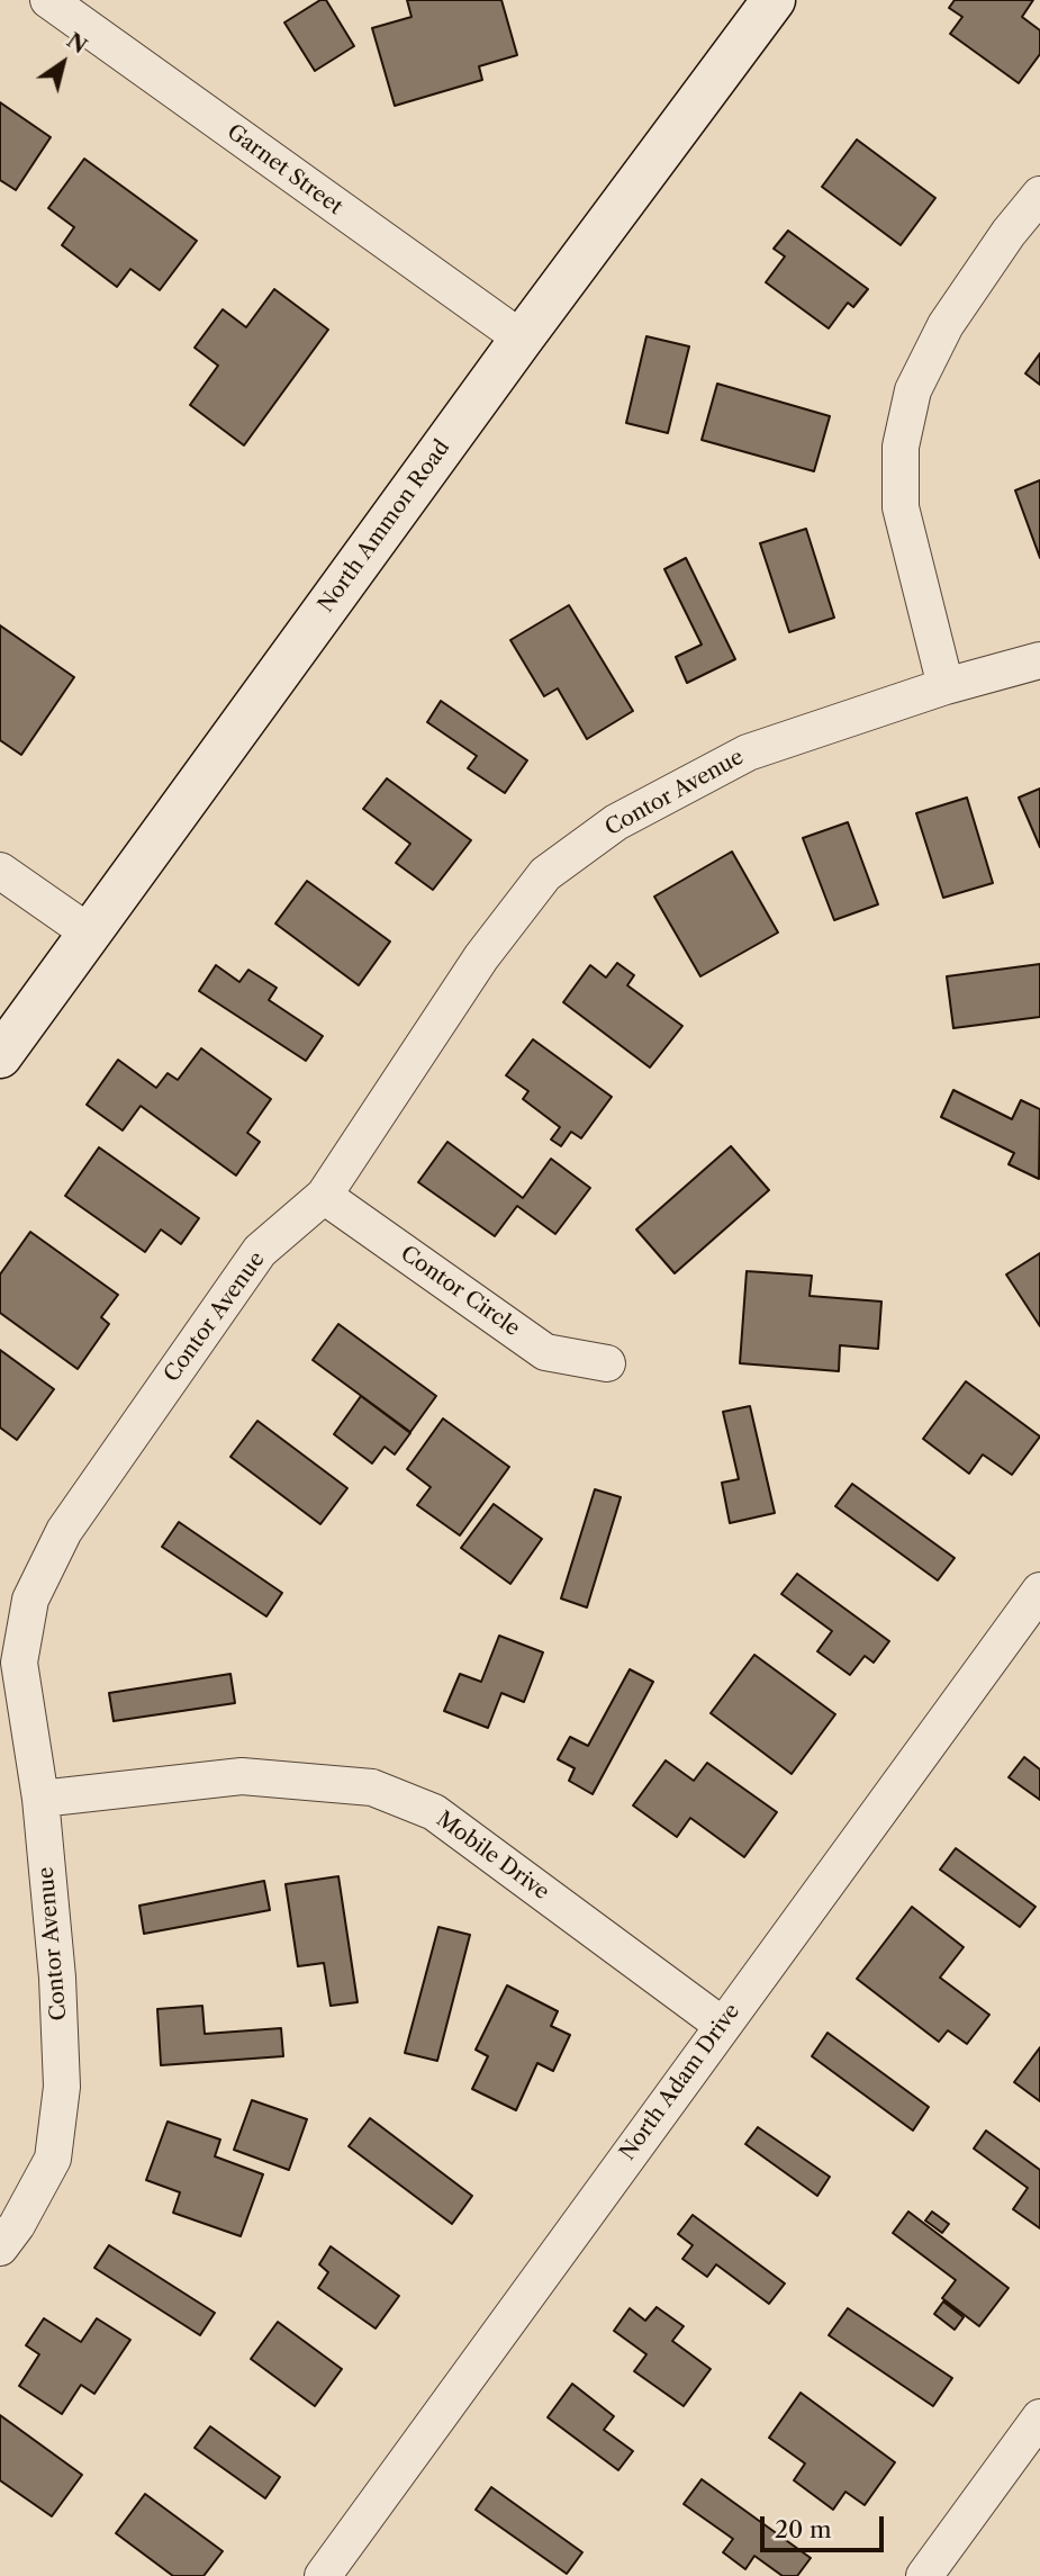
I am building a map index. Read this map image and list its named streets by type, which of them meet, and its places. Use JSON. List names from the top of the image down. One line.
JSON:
{"streets":{"main road":["North Ammon Road"],"street":["Garnet Street","Contor Avenue","Contor Circle","Mobile Drive","North Adam Drive"]},"crossings":[["Garnet Street","North Ammon Road"],["Contor Avenue","Contor Circle"],["Contor Avenue","Mobile Drive"],["Mobile Drive","North Adam Drive"]],"scale_bar":"20 m","north":"top right"}
